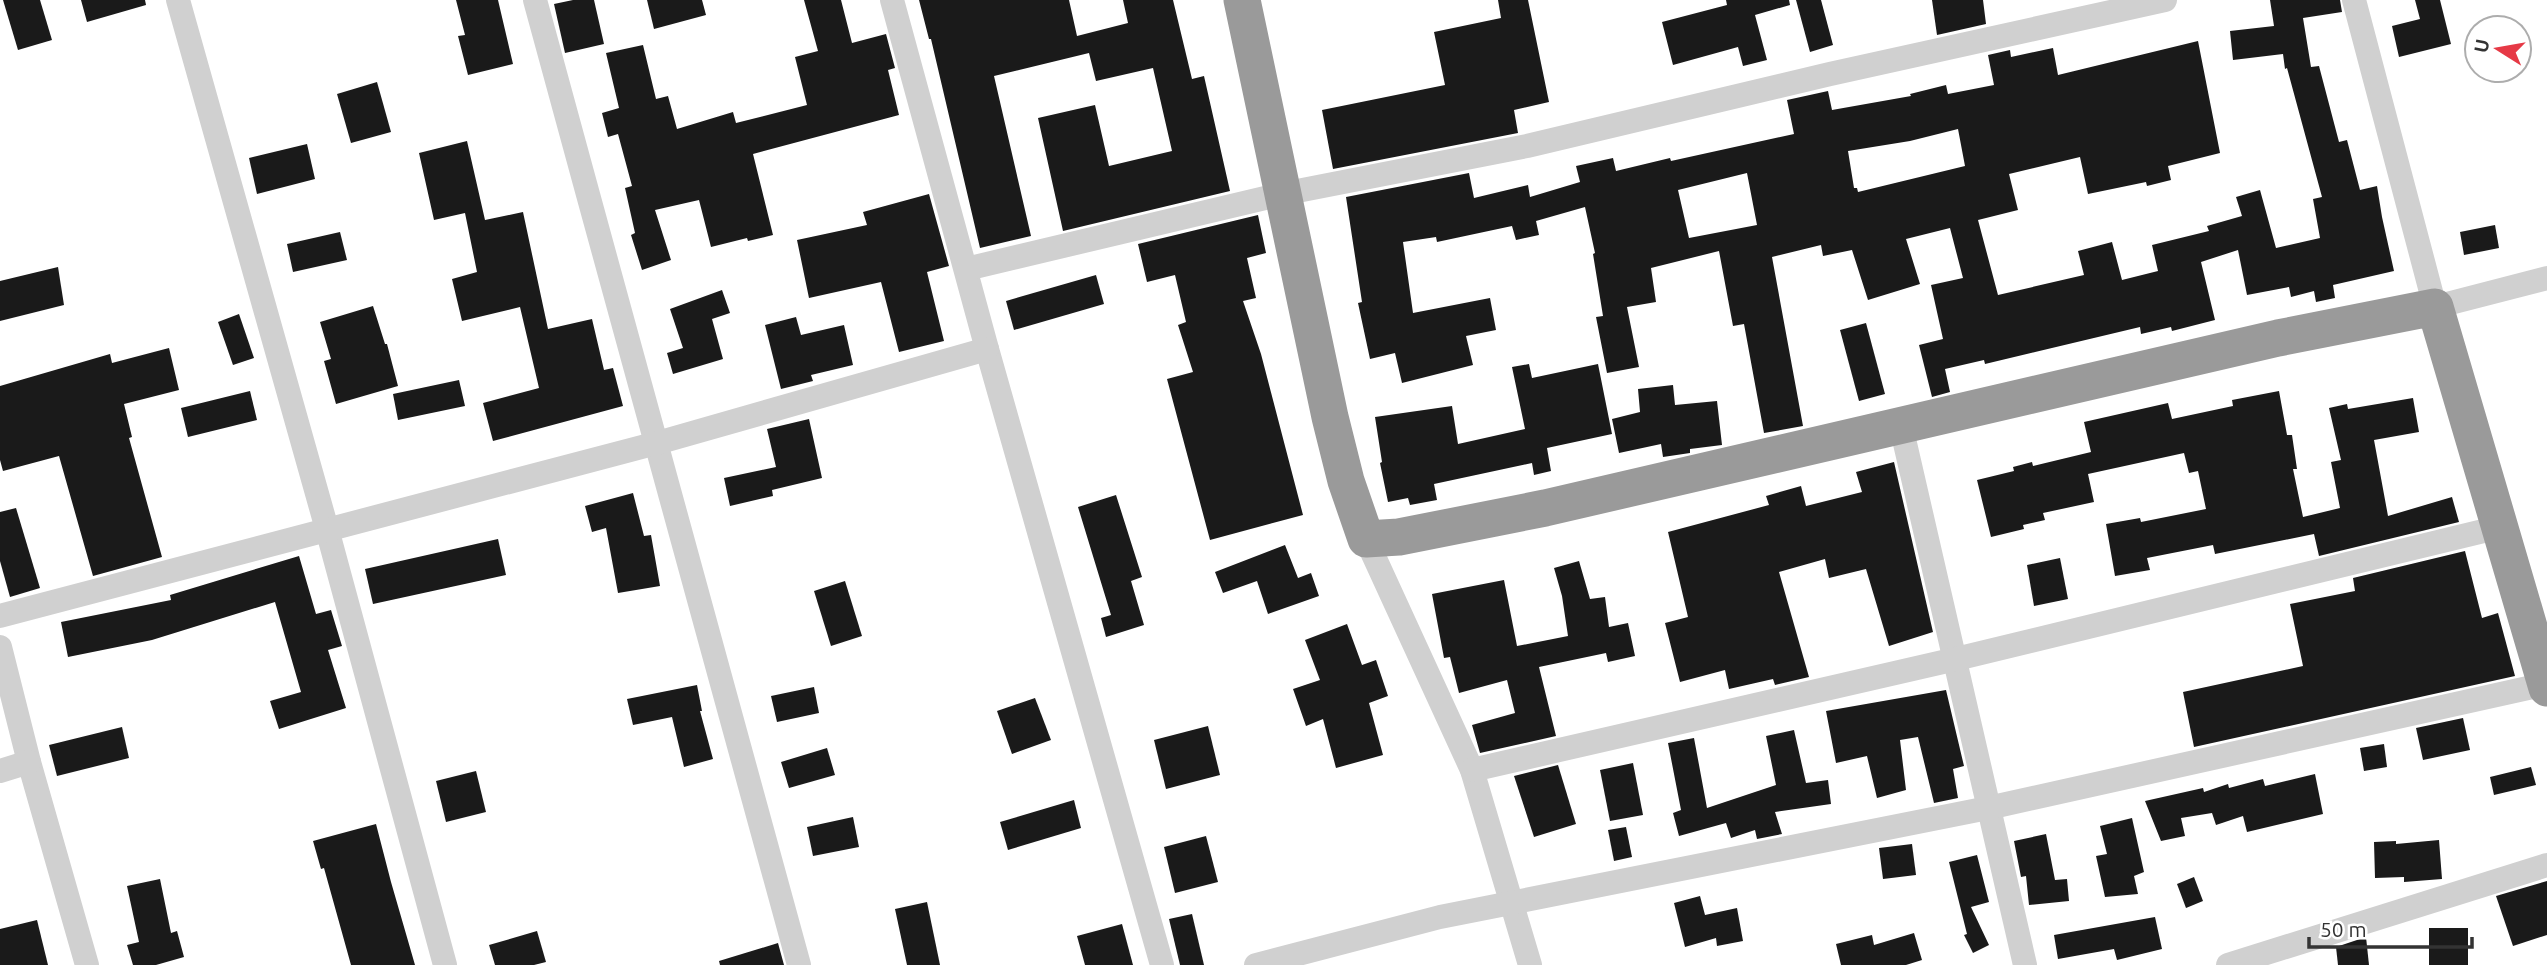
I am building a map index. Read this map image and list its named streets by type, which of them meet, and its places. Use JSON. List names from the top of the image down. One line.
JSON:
{"scale_bar":"50 m","north":"left"}
